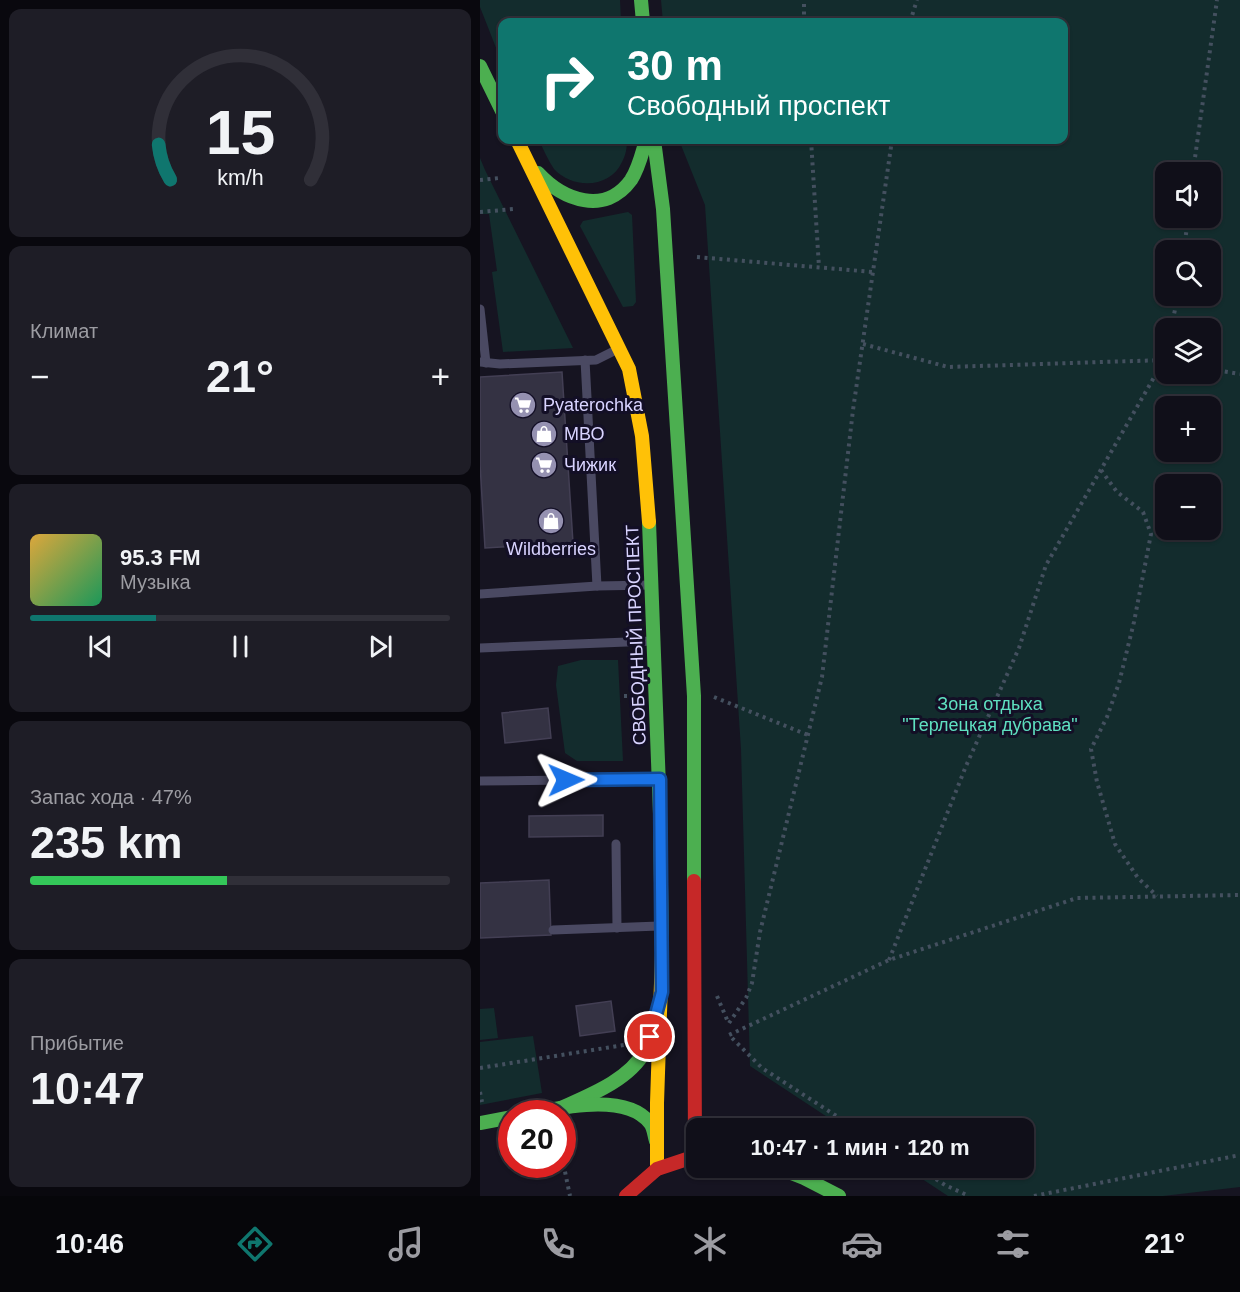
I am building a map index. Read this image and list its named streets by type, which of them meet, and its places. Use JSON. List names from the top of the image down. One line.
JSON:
{"streets":{"main road":["СВОБОДНЫЙ ПРОСПЕКТ"]},"parks":["Зона отдыха \"Терлецкая дубрава\""],"places":{"supermarket":["Pyaterochka","Чижик"],"shop":["МВО","Wildberries"]},"page":{"turn":["30 m","Свободный проспект"],"map_buttons":["+","−"],"tile":["Климат",["Запас хода · 47%","235 km"],["Прибытие","10:47"]],"heat":["−","21°","+"],"song":["95.3 FM","Музыка"],"limit":"20","trip":"10:47 · 1 мин · 120 m","tabs":["10:46","21°"],"gauge":["15","km/h"]}}
